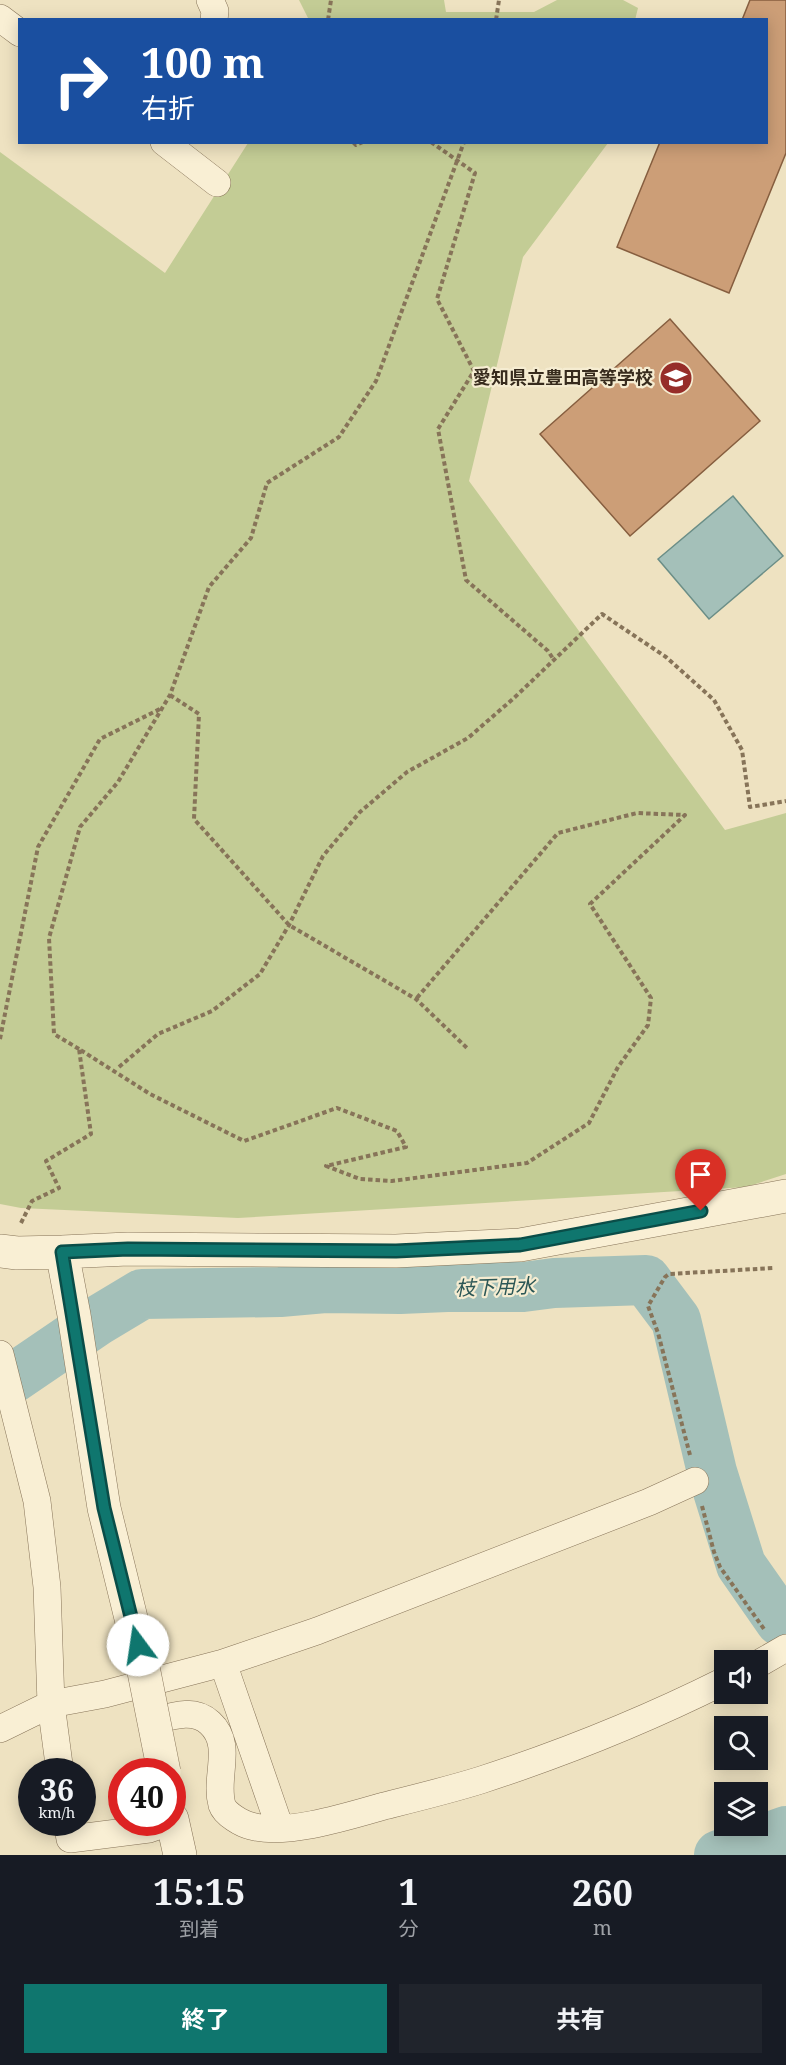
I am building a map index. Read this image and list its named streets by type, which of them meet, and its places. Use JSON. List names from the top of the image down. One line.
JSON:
{"water":["枝下用水"],"places":{"school or university":["愛知県立豊田高等学校"]},"page":{"turn":["100 m","右折"],"speed":"36 km/h","limit":"40","eta":["15:15","到着","1","分","260","m"],"buttons":["終了","共有"]}}
